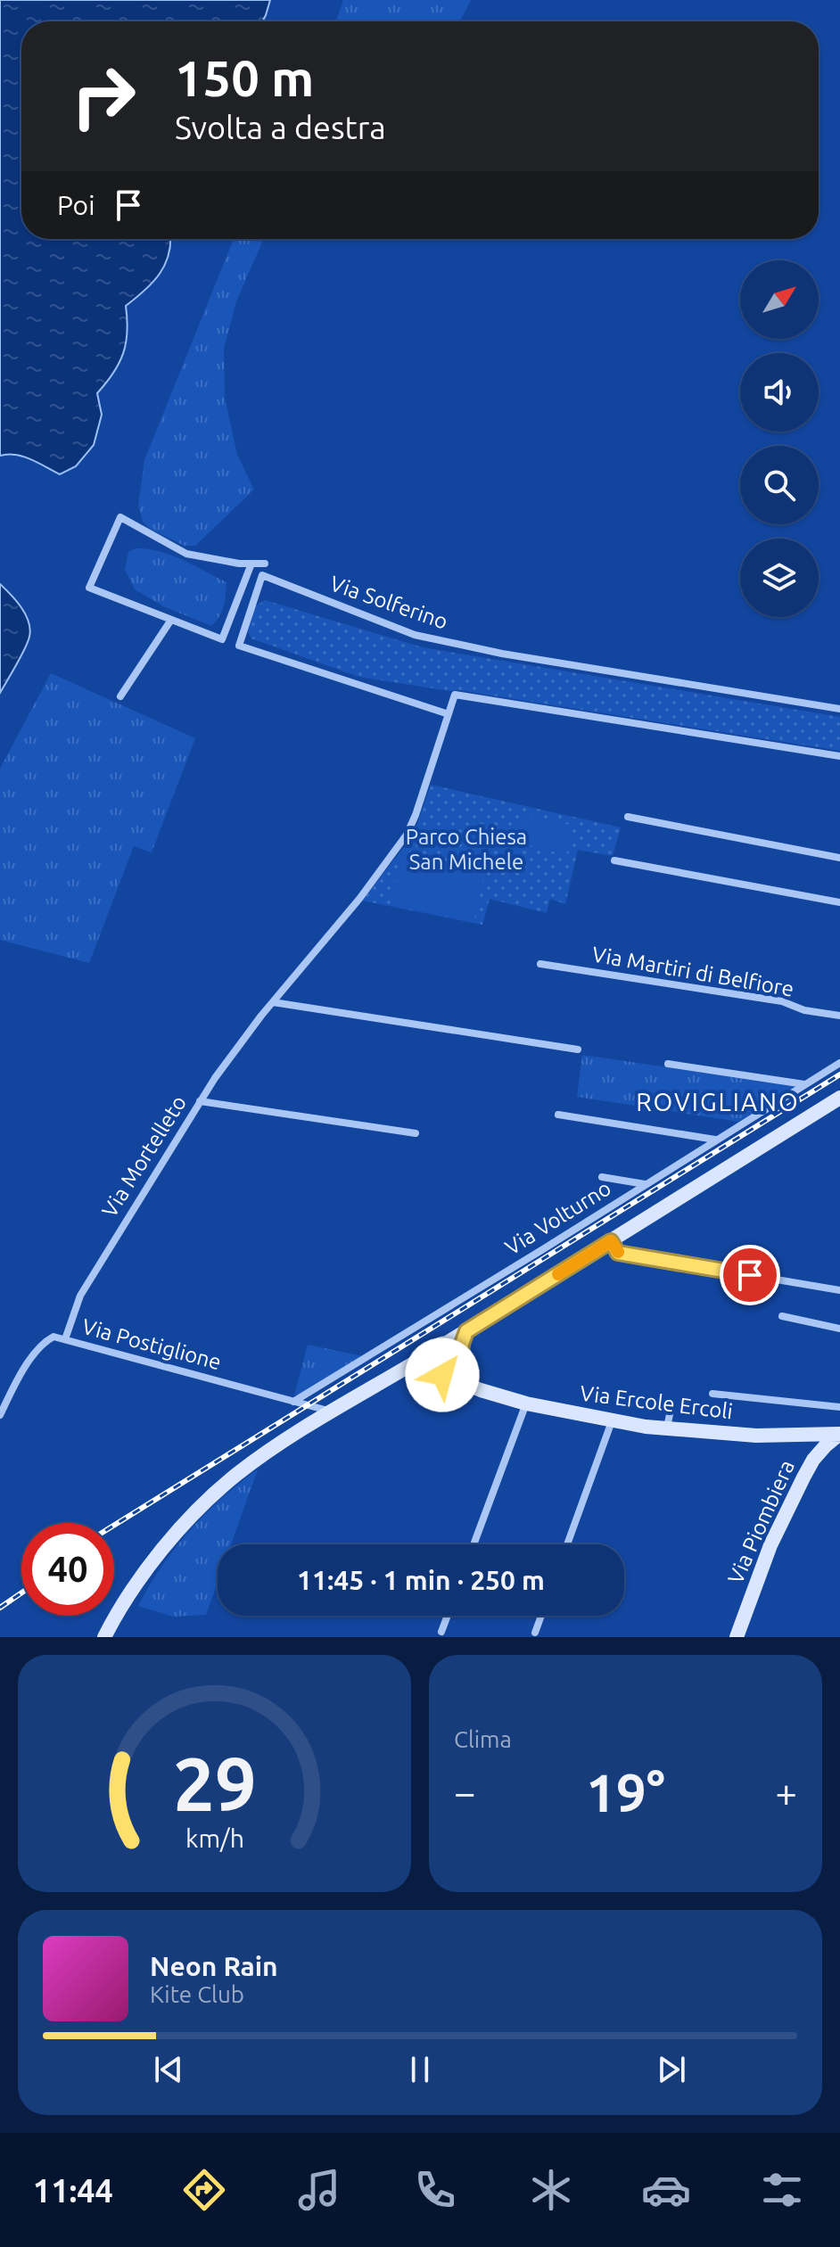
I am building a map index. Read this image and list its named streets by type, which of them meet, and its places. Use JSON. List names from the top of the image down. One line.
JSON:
{"streets":{"street":["Via Solferino","Via Martiri di Belfiore","Via Mortelleto","Via Volturno","Via Postiglione","Via Ercole Ercoli","Via Piombiera"]},"crossings":[["Via Solferino","Via Mortelleto"],["Via Mortelleto","Via Postiglione"],["Via Volturno","Via Postiglione"],["Via Ercole Ercoli","Via Piombiera"]],"districts":["ROVIGLIANO"],"parks":["Parco Chiesa San Michele"],"north":"top right","page":{"turn":["150 m","Svolta a destra"],"then":"Poi","limit":"40","trip":"11:45 · 1 min · 250 m","tile":"Clima","heat":["−","19°","+"],"song":["Neon Rain","Kite Club"],"tabs":"11:44","gauge":["29","km/h"]}}
